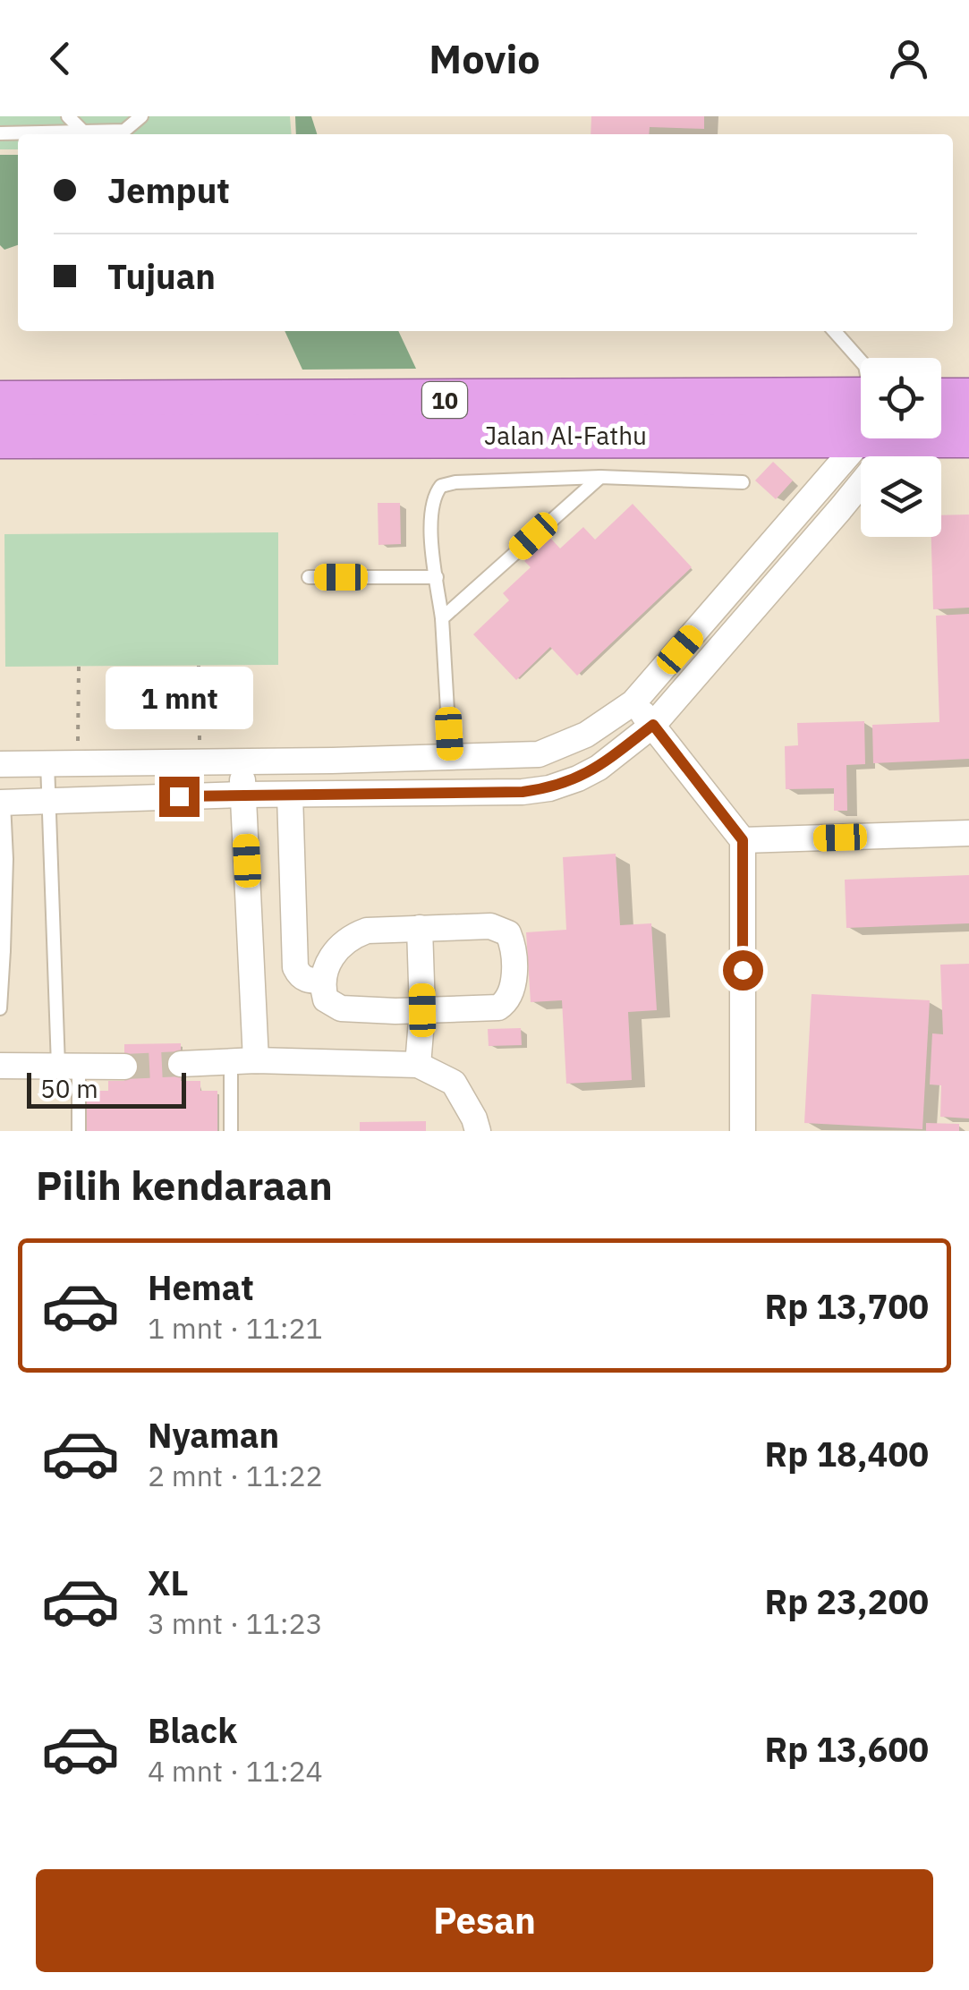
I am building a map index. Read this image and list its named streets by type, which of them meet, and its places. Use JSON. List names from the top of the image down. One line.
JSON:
{"streets":{"highway":["10","Jalan Al-Fathu"]},"scale_bar":"50 m","page":{"header":"Movio","banner":["Jemput","Tujuan"],"bubble":"1 mnt","scale":"50 m","heading":"Pilih kendaraan","list":[{"name":"Hemat","note":"1 mnt · 11:21","value":"Rp 13,700"},{"name":"Nyaman","note":"2 mnt · 11:22","value":"Rp 18,400"},{"name":"XL","note":"3 mnt · 11:23","value":"Rp 23,200"},{"name":"Black","note":"4 mnt · 11:24","value":"Rp 13,600"}],"buttons":"Pesan"}}
